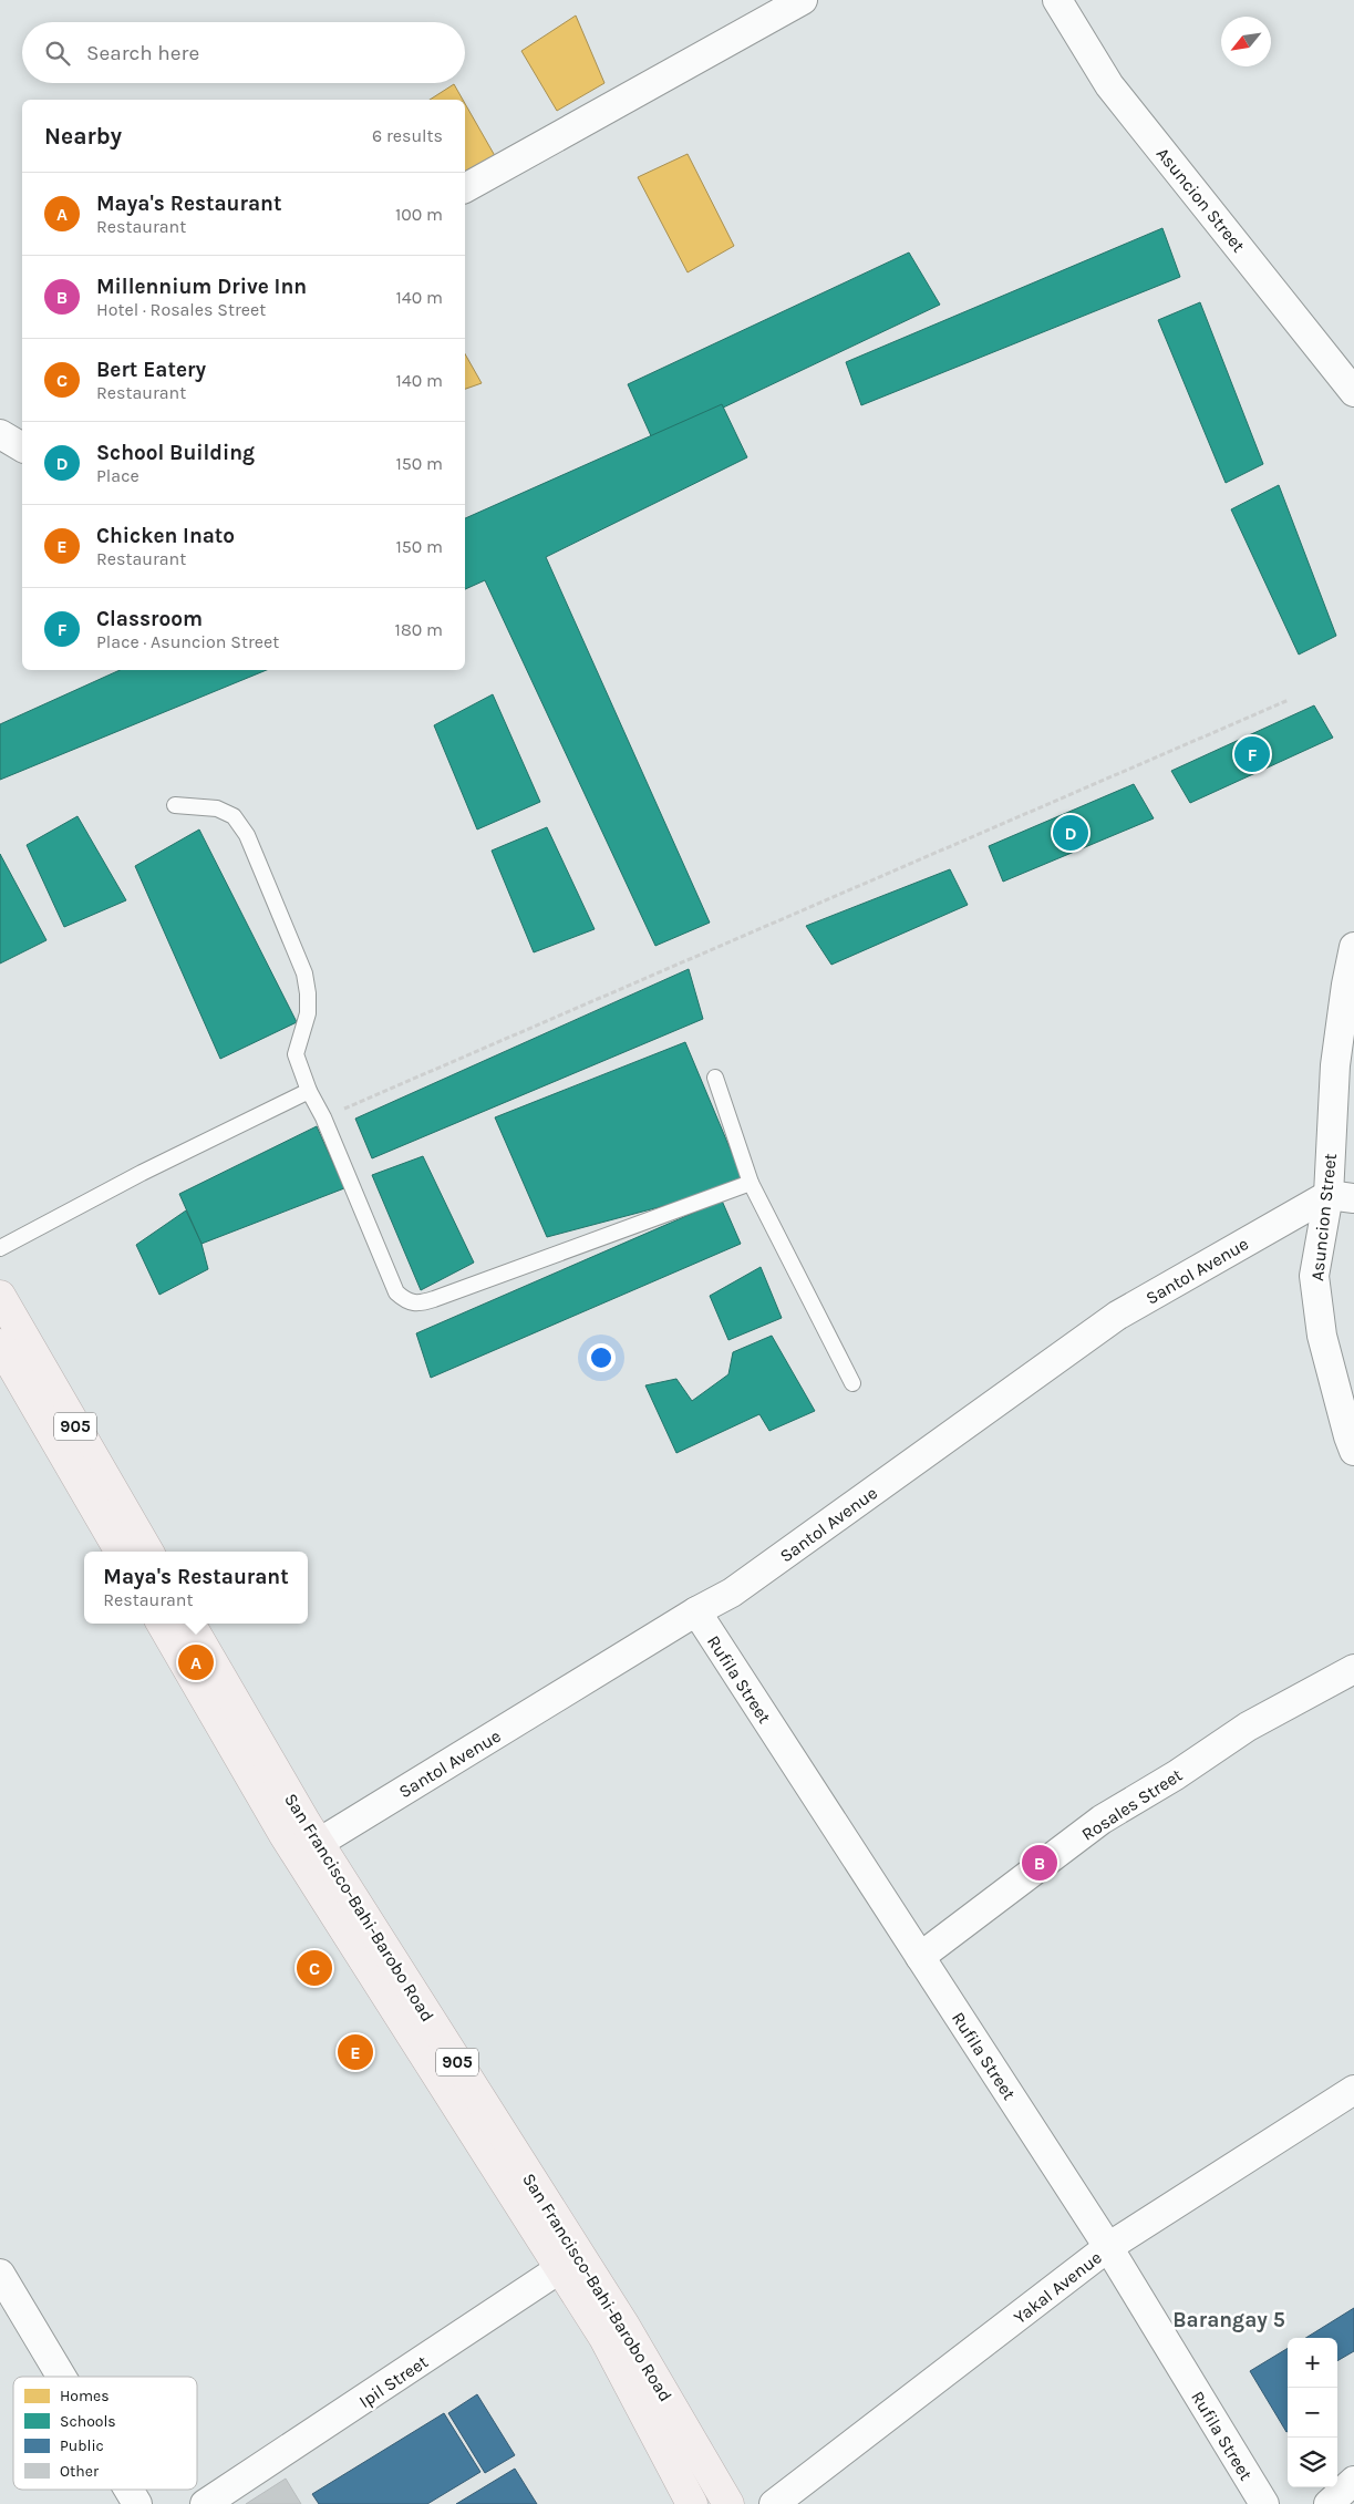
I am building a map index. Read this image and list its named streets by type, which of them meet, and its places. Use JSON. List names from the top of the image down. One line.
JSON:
{"streets":{"main road":["905","San Francisco-Bahi-Barobo Road"],"street":["Asuncion Street","Santol Avenue","Rufila Street","Rosales Street","Yakal Avenue","Ipil Street"]},"crossings":[["Asuncion Street","Santol Avenue"],["Santol Avenue","Rufila Street"],["Santol Avenue","San Francisco-Bahi-Barobo Road"],["Rufila Street","Rosales Street"],["Rufila Street","Yakal Avenue"],["San Francisco-Bahi-Barobo Road","Ipil Street"]],"districts":["Barangay 5"],"legend":["Homes","Schools","Public","Other"],"north":"bottom left","page":{"search":"Search here","heading":["Nearby","6 results"],"list":[{"mark":"A","name":"Maya's Restaurant","note":"Restaurant","value":"100 m"},{"mark":"B","name":"Millennium Drive Inn","note":"Hotel · Rosales Street","value":"140 m"},{"mark":"C","name":"Bert Eatery","note":"Restaurant","value":"140 m"},{"mark":"D","name":"School Building","note":"Place","value":"150 m"},{"mark":"E","name":"Chicken Inato","note":"Restaurant","value":"150 m"},{"mark":"F","name":"Classroom","note":"Place · Asuncion Street","value":"180 m"}],"pins":["F","D","A","B","C","E"],"popup":["Maya's Restaurant","Restaurant"],"map_buttons":["+","−"]}}
